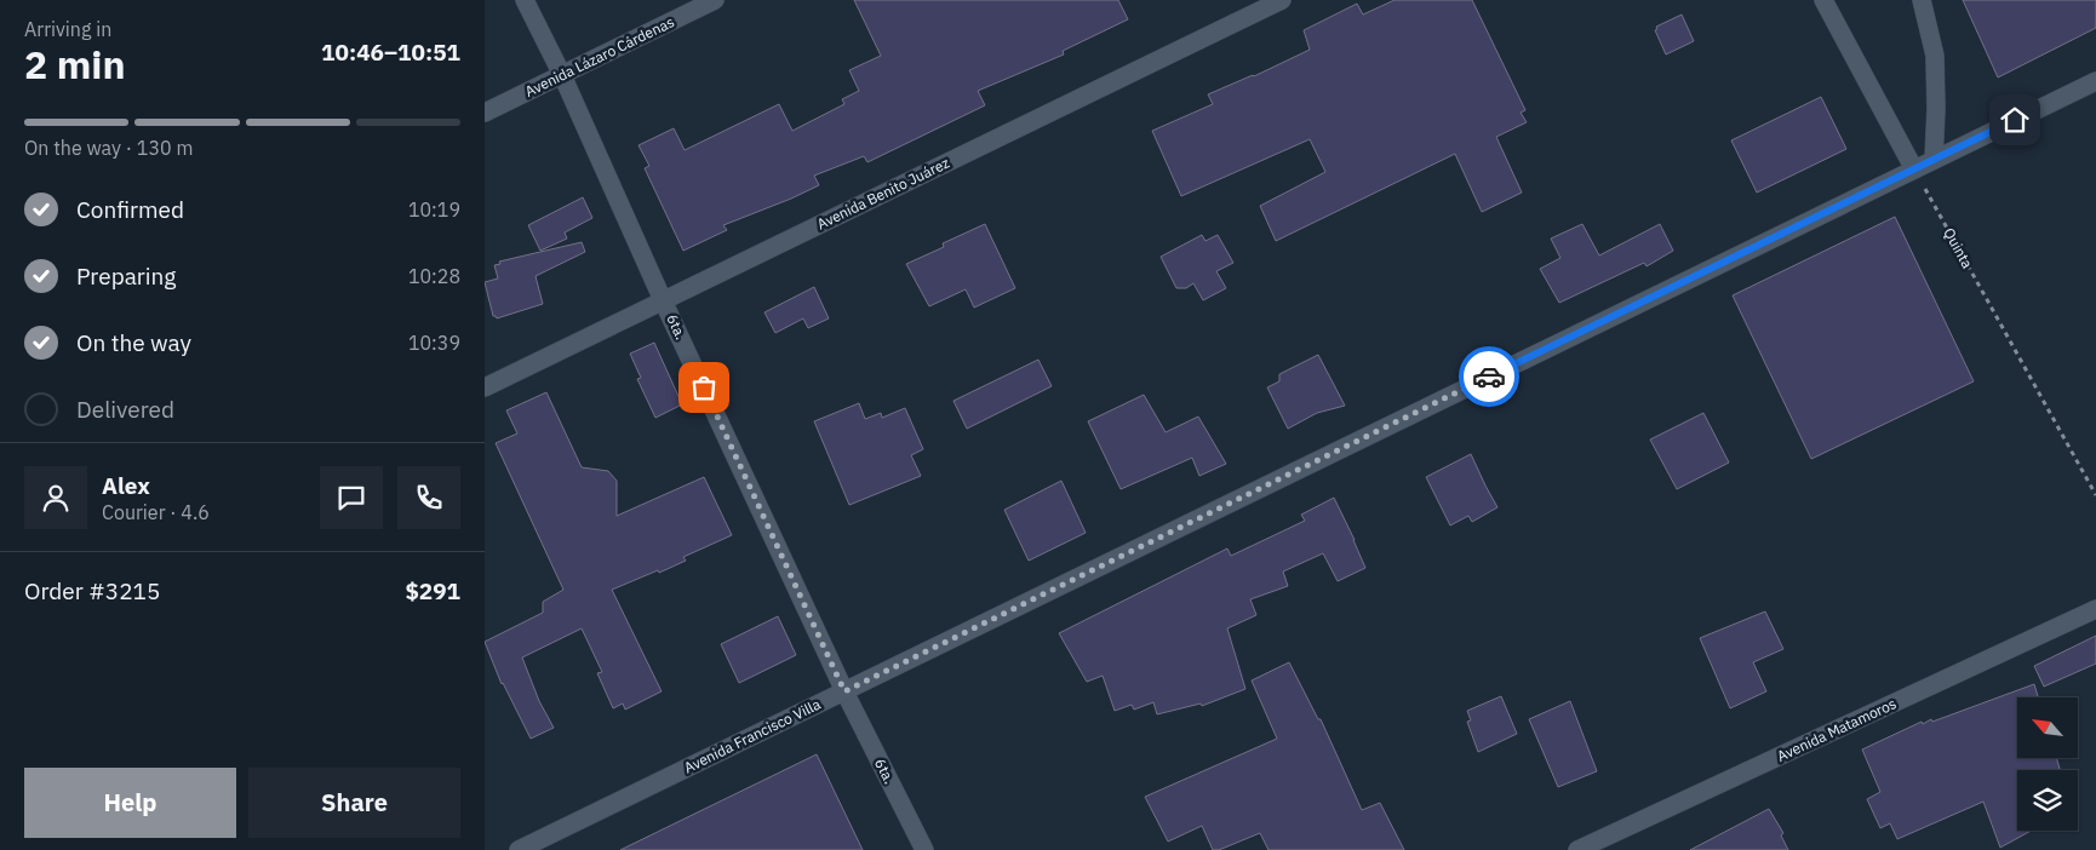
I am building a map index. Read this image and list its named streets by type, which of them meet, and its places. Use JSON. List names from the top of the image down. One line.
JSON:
{"streets":{"street":["Avenida Lázaro Cárdenas","Avenida Benito Juárez","6ta.","Avenida Matamoros","Avenida Francisco Villa"],"path":["Quinta"]},"crossings":[["Avenida Lázaro Cárdenas","6ta."],["Avenida Benito Juárez","6ta."],["Quinta","Avenida Francisco Villa"],["6ta.","Avenida Francisco Villa"]],"north":"top left","page":{"heading":["2 min","Arriving in","10:46–10:51"],"panel":["Alex","Courier · 4.6","Order #3215","$291"],"bar":"On the way · 130 m","list":[["Confirmed","10:19"],["Preparing","10:28"],["On the way","10:39"],"Delivered"],"buttons":["Help","Share"]}}
